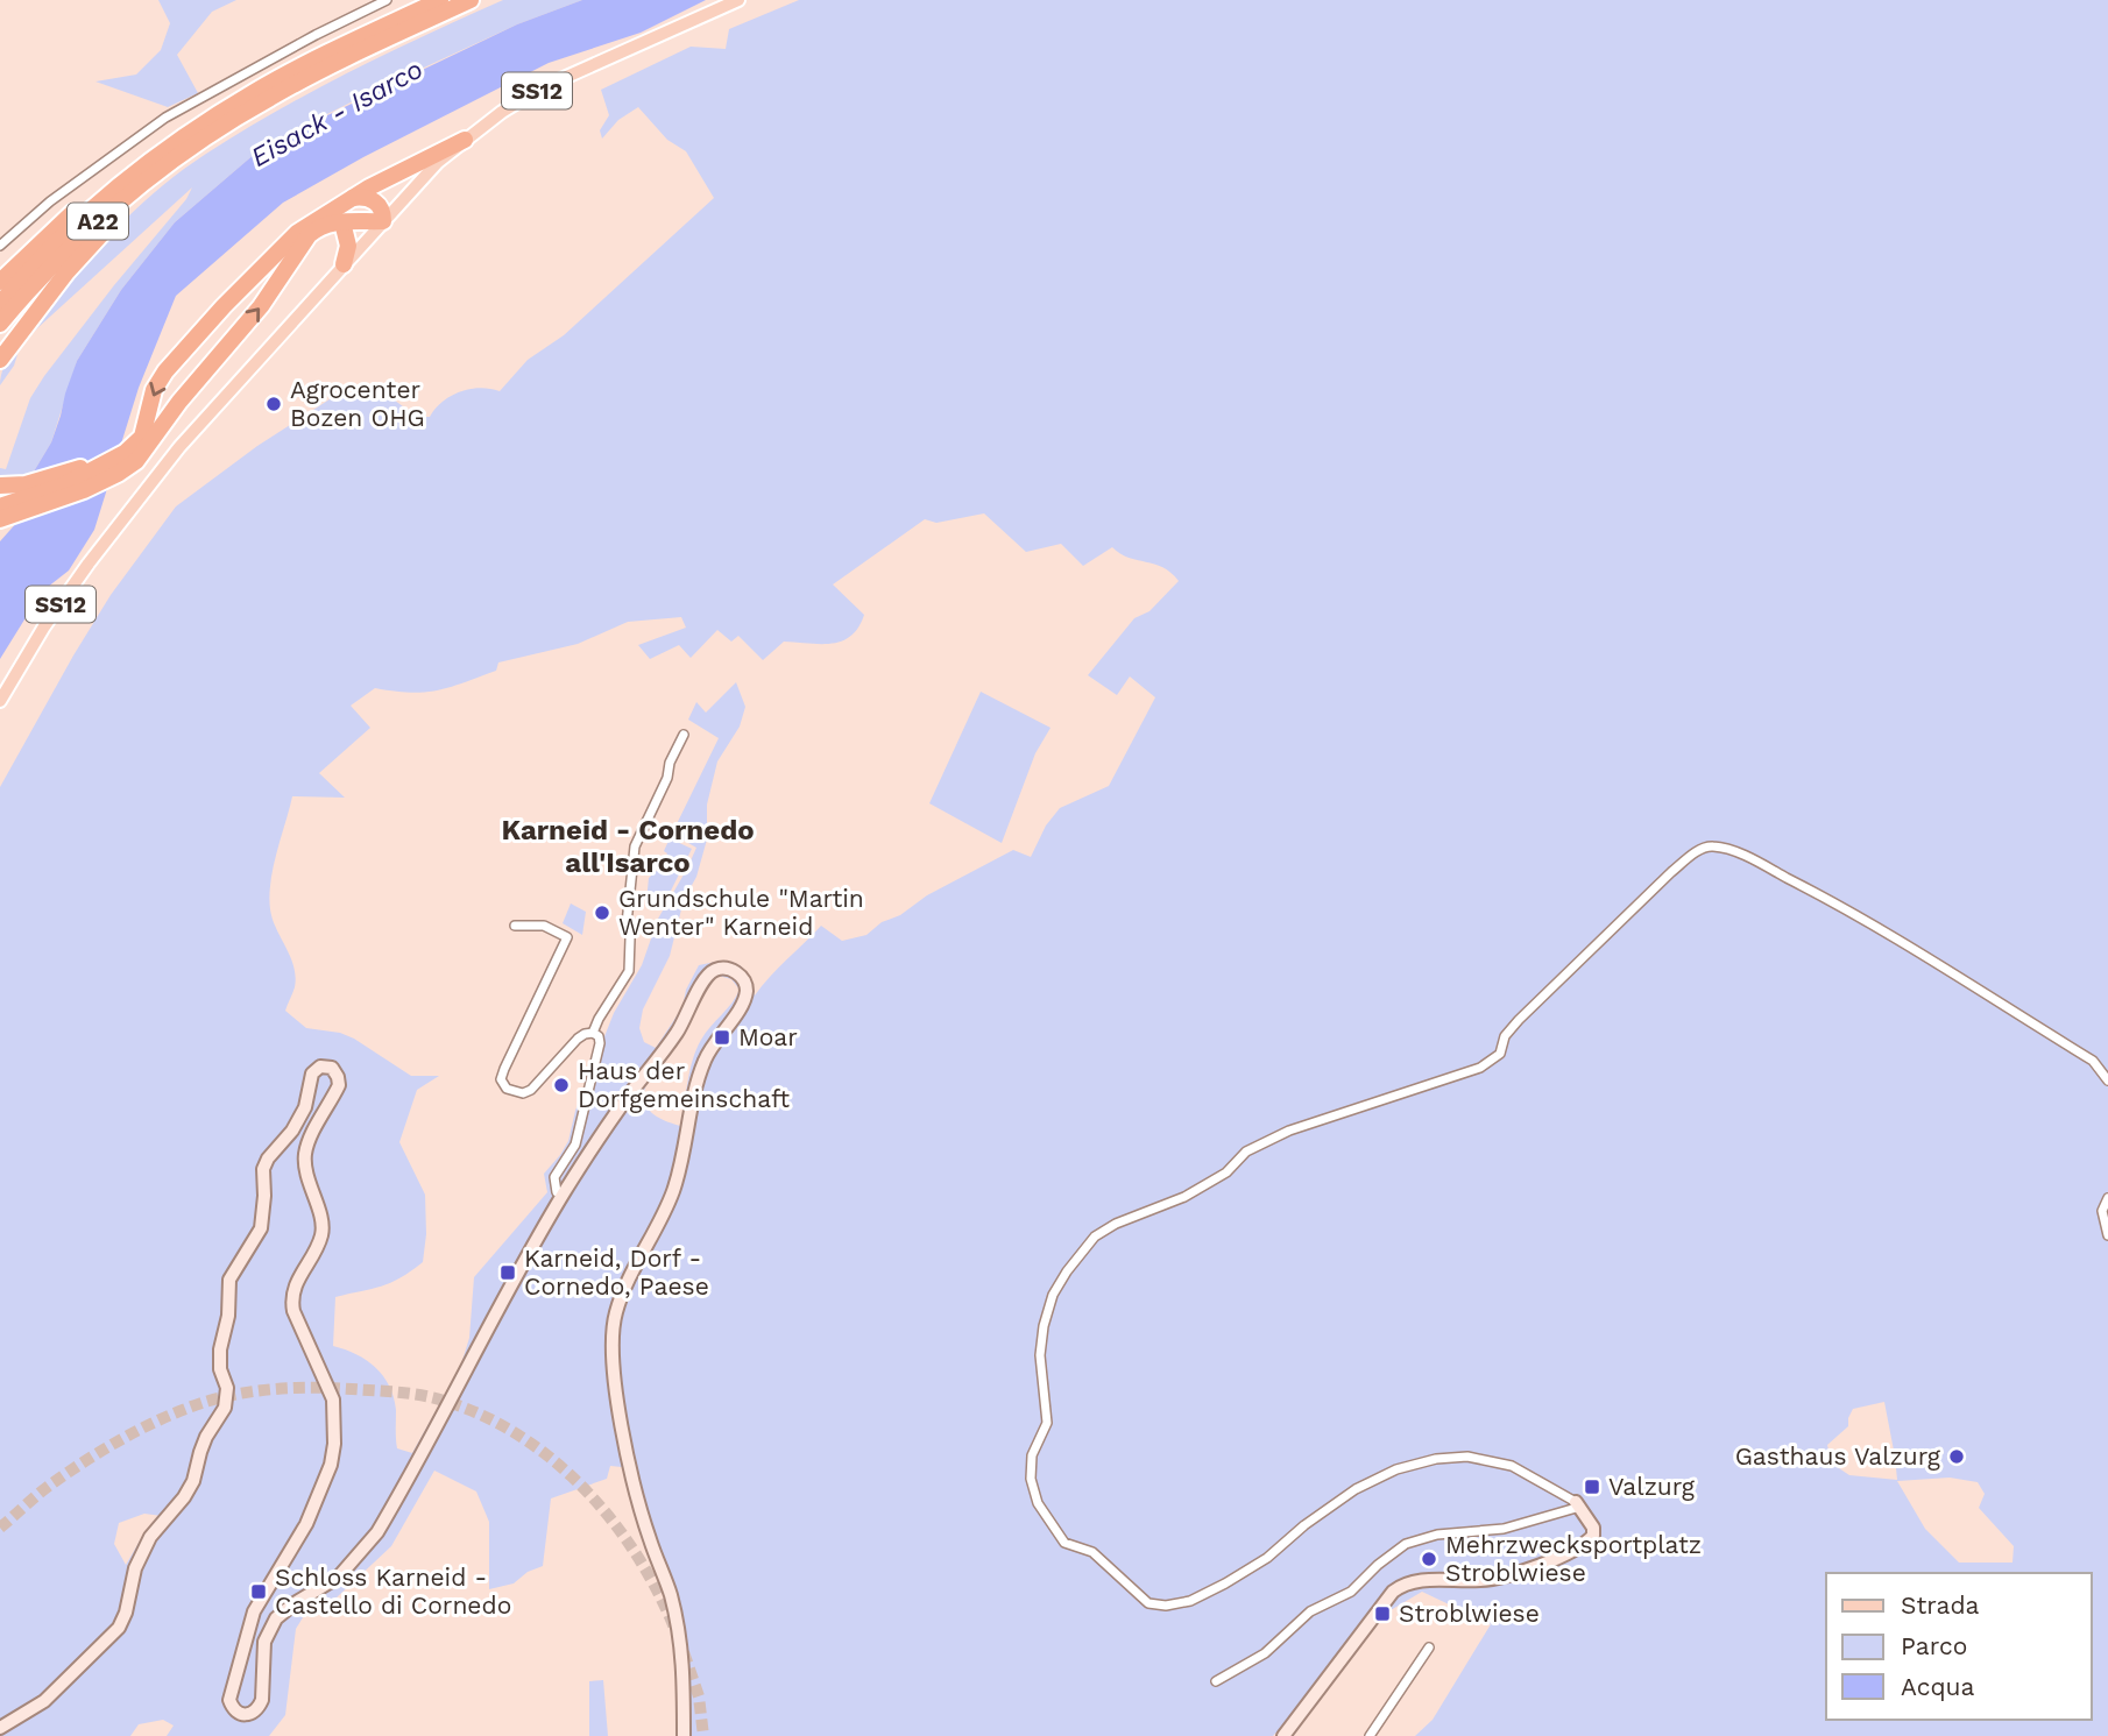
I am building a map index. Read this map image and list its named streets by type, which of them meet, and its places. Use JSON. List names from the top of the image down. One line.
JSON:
{"streets":{"highway":["A22"],"main road":["SS12"]},"districts":["Karneid - Cornedo all'Isarco"],"water":["Eisack - Isarco"],"places":{"other":["Agrocenter Bozen OHG","Grundschule \"Martin Wenter\" Karneid","Haus der Dorfgemeinschaft","Gasthaus Valzurg","Mehrzwecksportplatz Stroblwiese"],"transit":["Moar","Karneid, Dorf - Cornedo, Paese","Valzurg","Schloss Karneid - Castello di Cornedo","Stroblwiese"]},"legend":["Strada","Parco","Acqua"]}
